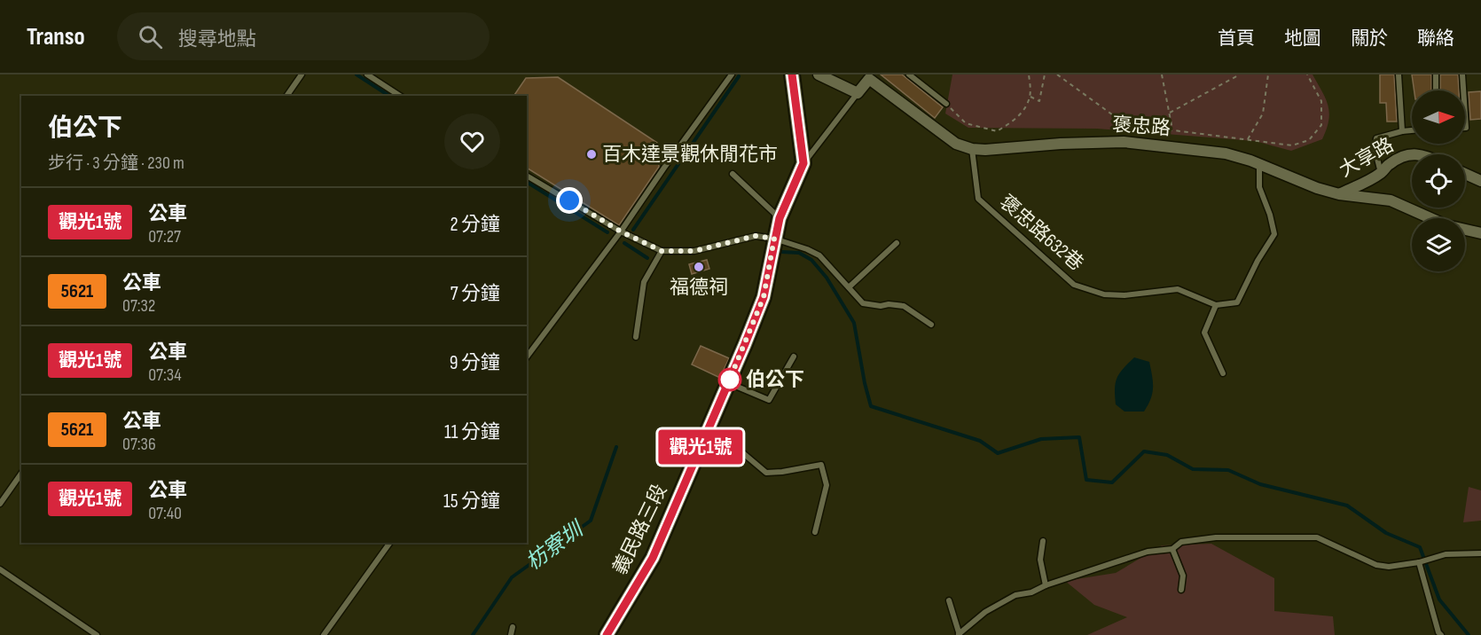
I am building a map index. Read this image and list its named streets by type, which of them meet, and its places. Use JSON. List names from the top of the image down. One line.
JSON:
{"streets":{"street":["褒忠路","大享路","義民路三段"],"lane":["褒忠路632巷"]},"crossings":[["褒忠路","大享路"],["褒忠路","褒忠路632巷"]],"water":["枋寮圳"],"places":["百木達景觀休閒花市","福德祠","伯公下"],"lines":["bus line 觀光1號"],"north":"right","page":{"header":"Transo","search":"搜尋地點","nav":["首頁","地圖","關於","聯絡"],"on_map":"觀光1號","heading":["伯公下","步行 · 3 分鐘 · 230 m"],"list":[{"mark":"觀光1號","name":"公車","note":"07:27","value":"2 分鐘"},{"mark":"5621","name":"公車","note":"07:32","value":"7 分鐘"},{"mark":"觀光1號","name":"公車","note":"07:34","value":"9 分鐘"},{"mark":"5621","name":"公車","note":"07:36","value":"11 分鐘"},{"mark":"觀光1號","name":"公車","note":"07:40","value":"15 分鐘"}]}}
